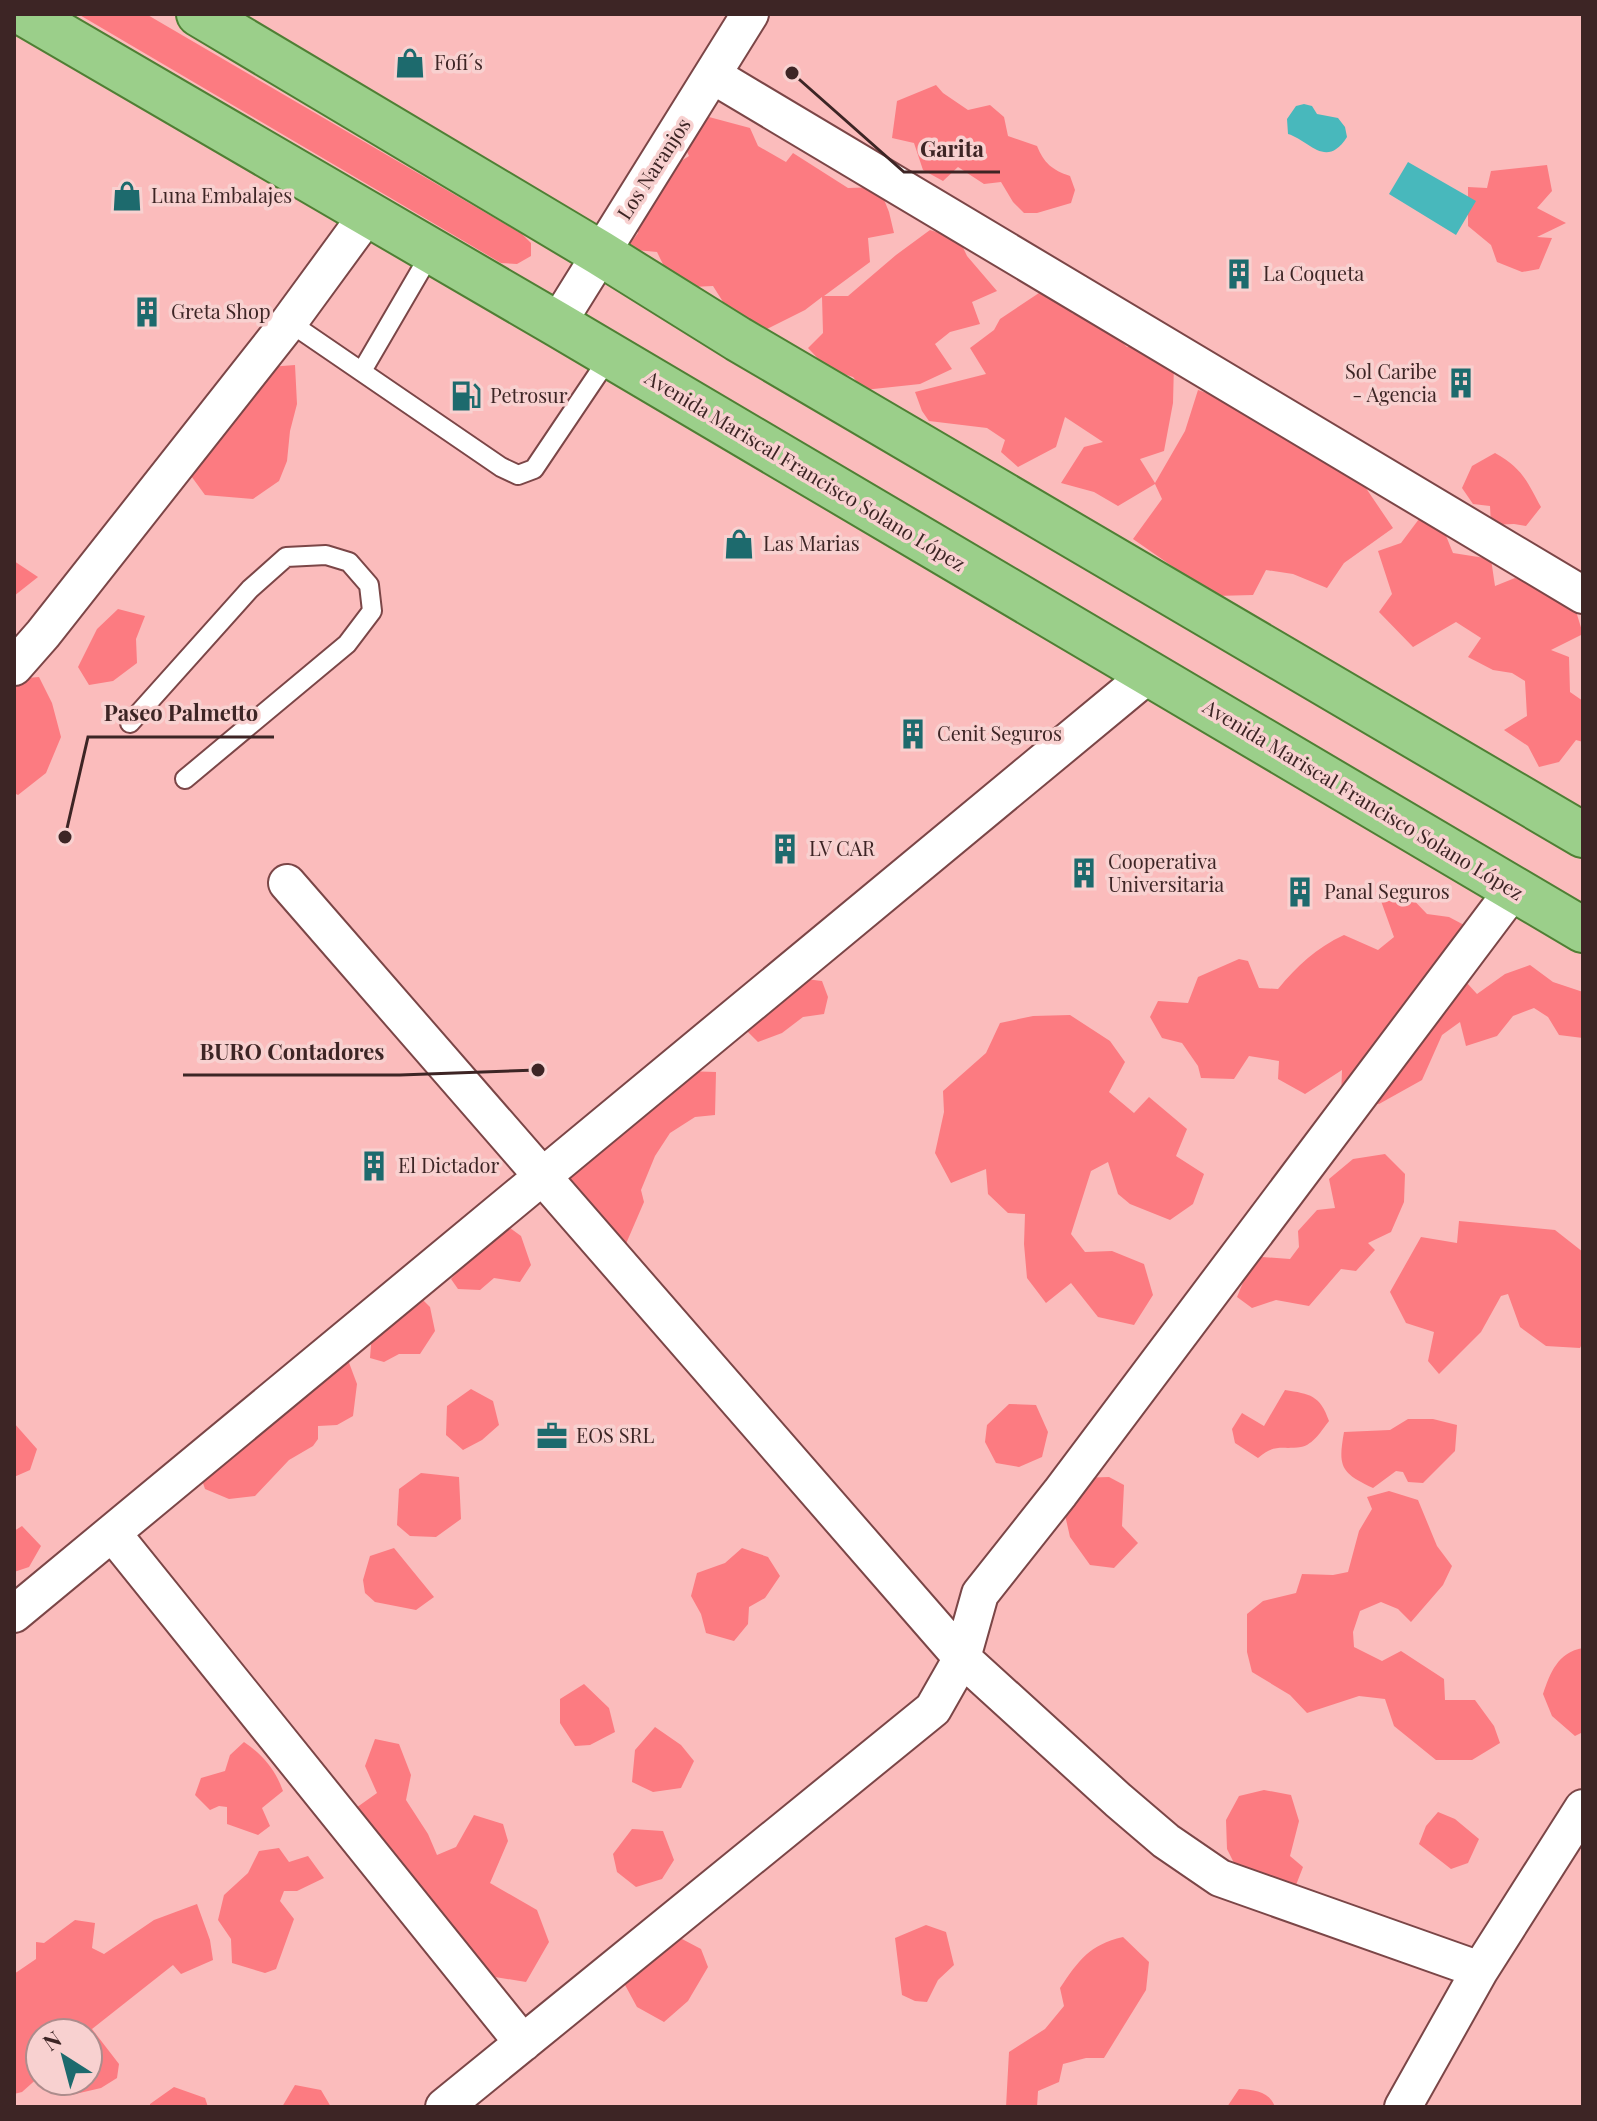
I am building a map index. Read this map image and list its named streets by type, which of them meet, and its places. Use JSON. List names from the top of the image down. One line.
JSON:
{"streets":{"main road":["Avenida Mariscal Francisco Solano López"],"street":["Los Naranjos"]},"crossings":[["Los Naranjos","Avenida Mariscal Francisco Solano López"]],"places":{"shop":["Fofi´s","Luna Embalajes","Las Marias"],"other":["Garita","Paseo Palmetto","BURO Contadores"],"building":["La Coqueta","Greta Shop","Sol Caribe - Agencia","Cenit Seguros","LV CAR","Cooperativa Universitaria","Panal Seguros","El Dictador"],"fuel station":["Petrosur"],"office":["EOS SRL"]},"north":"top left"}
